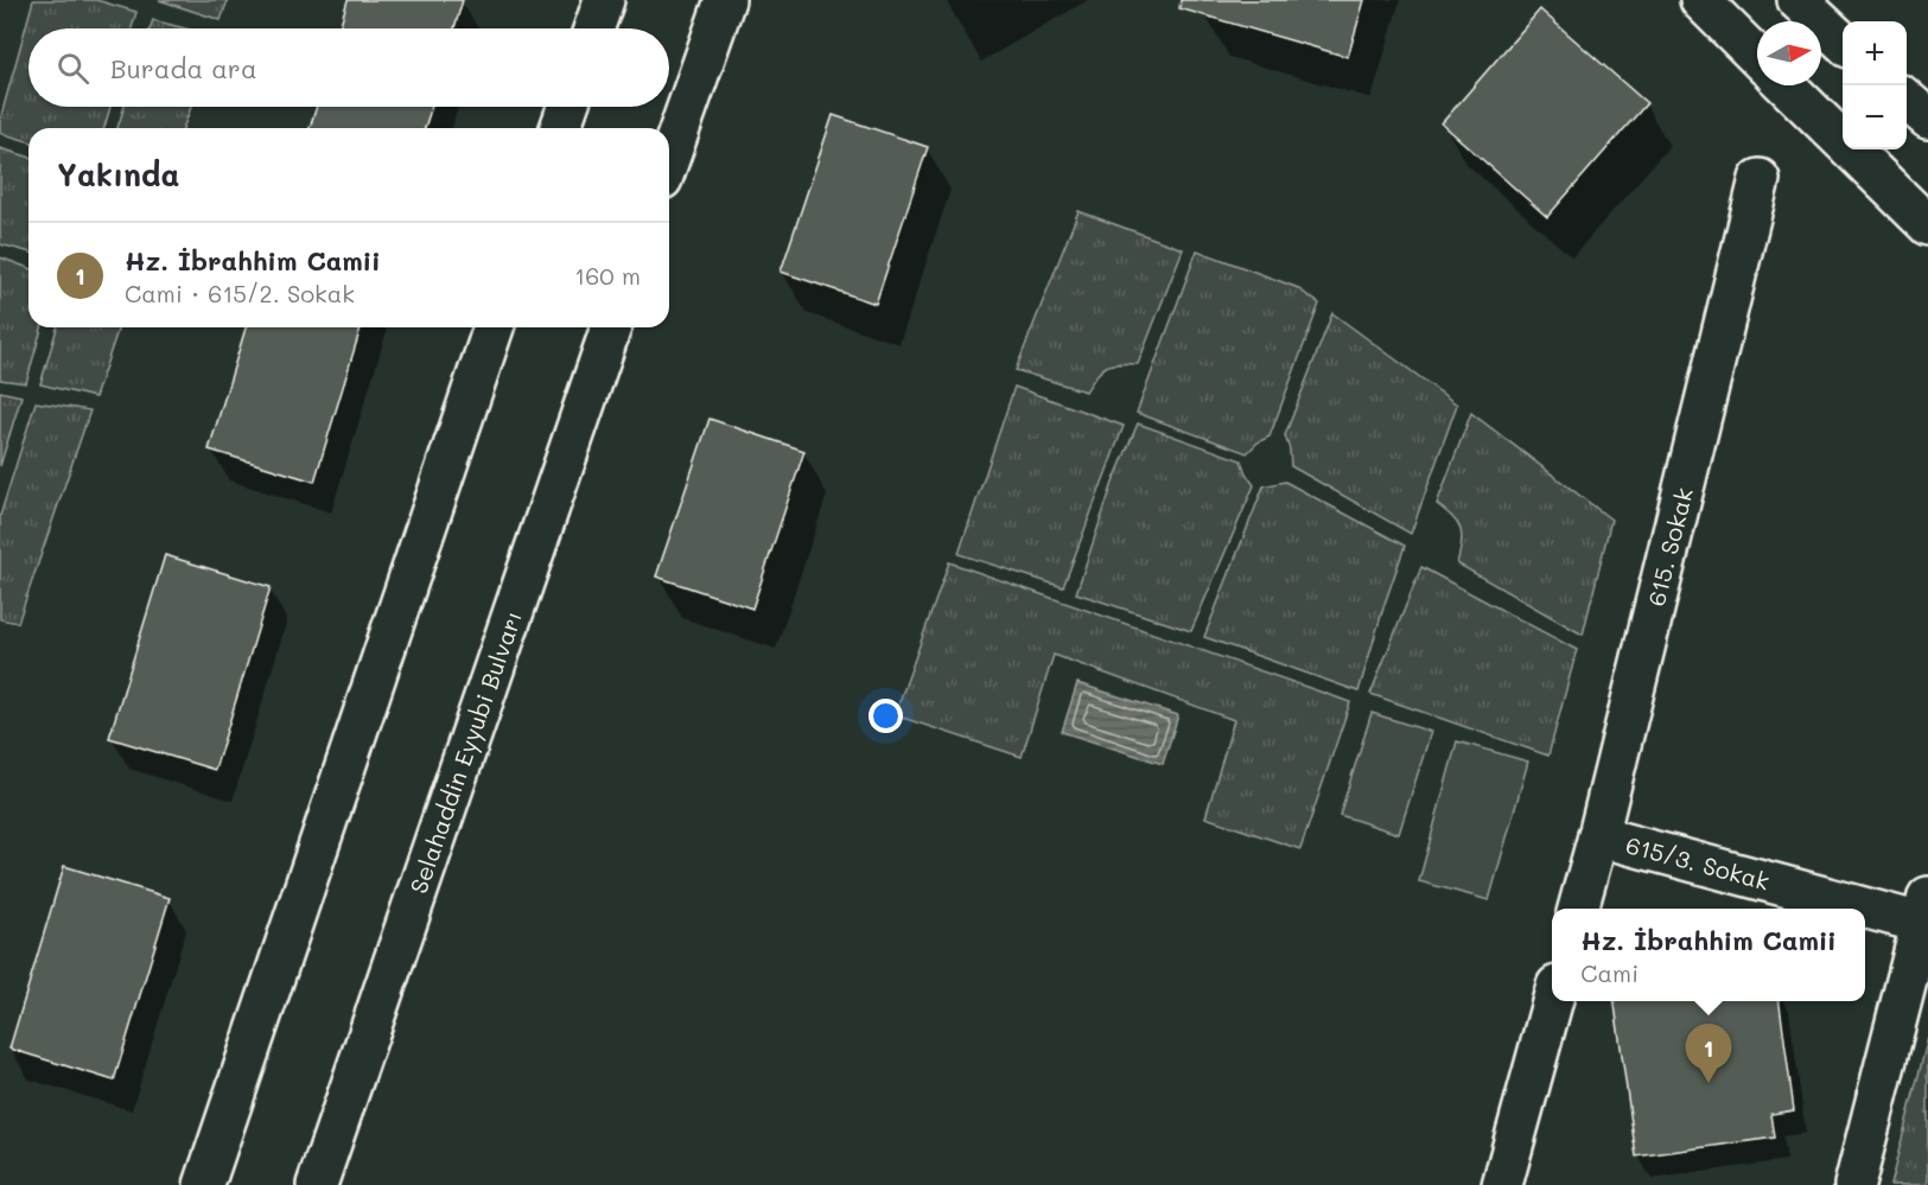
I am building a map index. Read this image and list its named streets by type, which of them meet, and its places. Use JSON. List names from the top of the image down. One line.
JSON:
{"streets":{"main road":["615. Sokak","Selahaddin Eyyubi Bulvarı","615/3. Sokak"]},"crossings":[["615. Sokak","615/3. Sokak"]],"north":"right","page":{"map_buttons":["+","−"],"search":"Burada ara","heading":"Yakında","list":[{"mark":"1","name":"Hz. İbrahhim Camii","note":"Cami · 615/2. Sokak","value":"160 m"}],"popup":["Hz. İbrahhim Camii","Cami"],"pins":"1"}}
